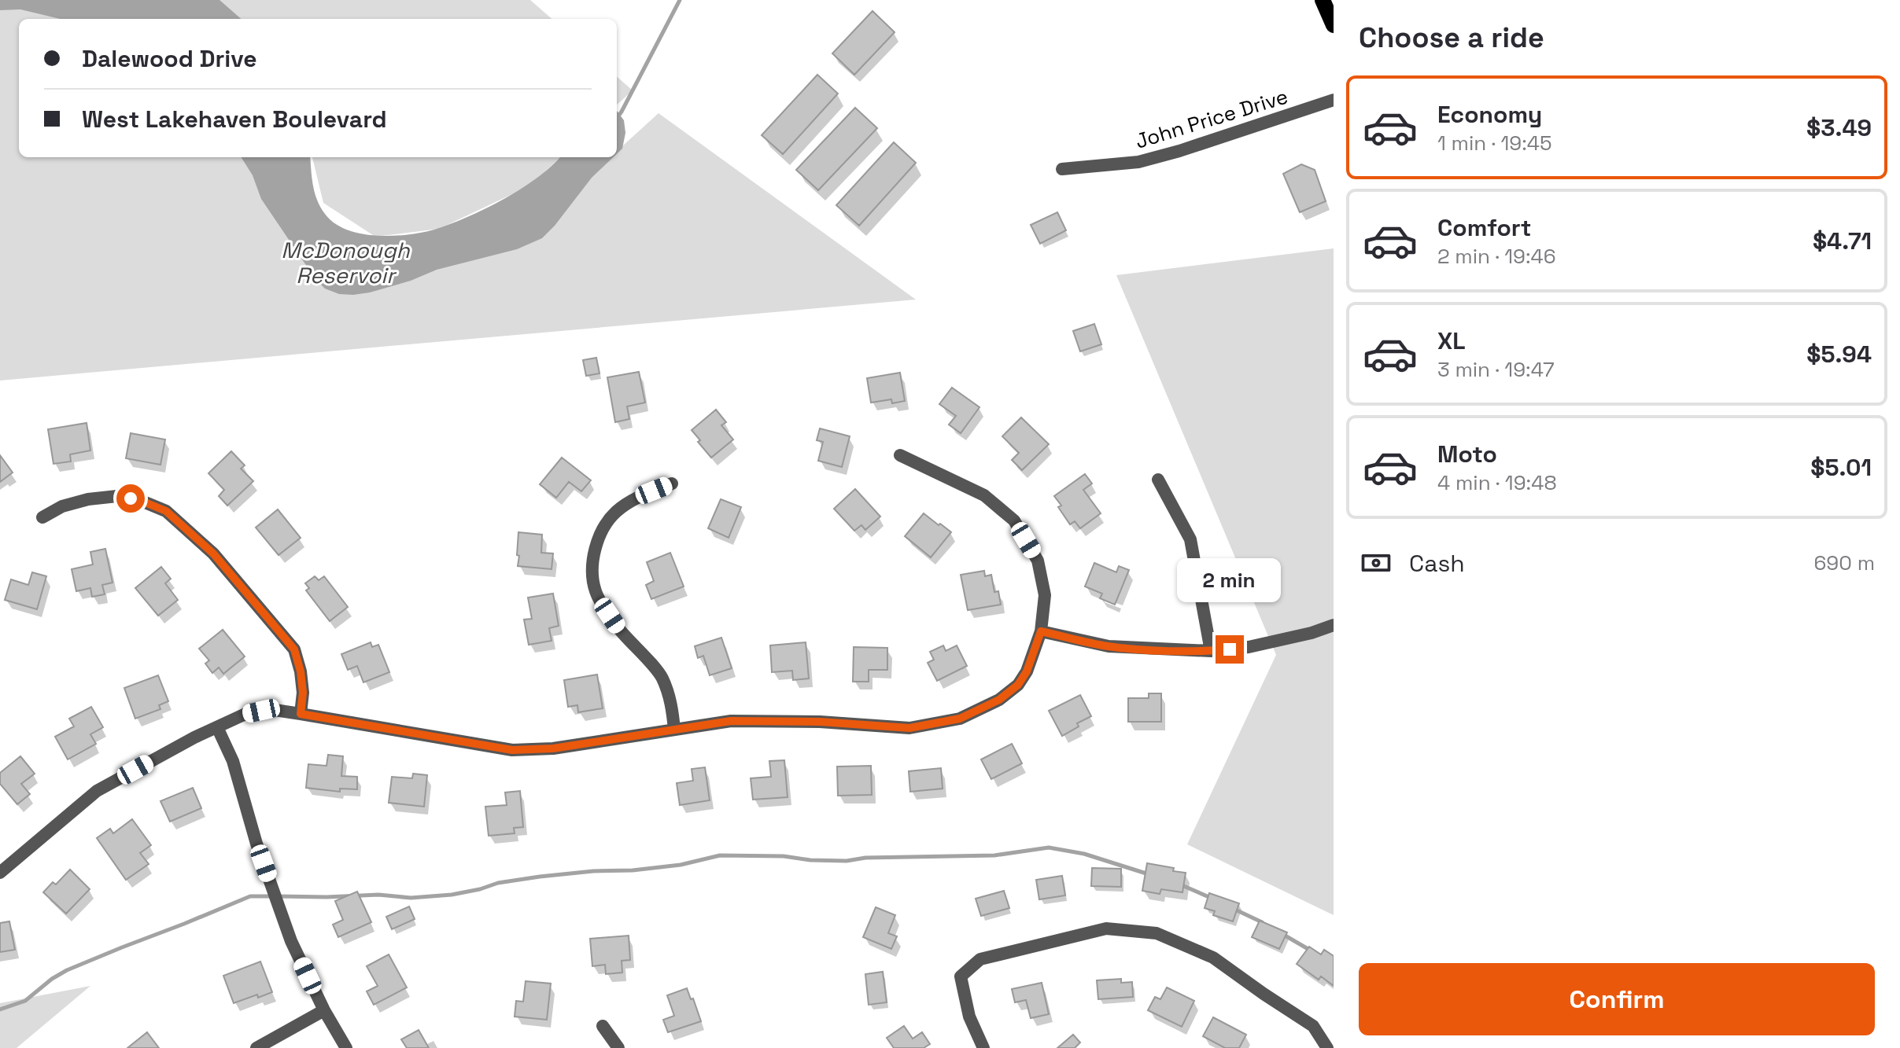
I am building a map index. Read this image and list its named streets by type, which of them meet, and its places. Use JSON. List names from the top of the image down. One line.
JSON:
{"streets":{"street":["John Price Drive"]},"water":["McDonough Reservoir"],"page":{"heading":"Choose a ride","banner":["Dalewood Drive","West Lakehaven Boulevard"],"list":[{"name":"Economy","note":"1 min · 19:45","value":"$3.49"},{"name":"Comfort","note":"2 min · 19:46","value":"$4.71"},{"name":"XL","note":"3 min · 19:47","value":"$5.94"},{"name":"Moto","note":"4 min · 19:48","value":"$5.01"}],"pay":["Cash","690 m"],"bubble":"2 min","buttons":"Confirm"}}
